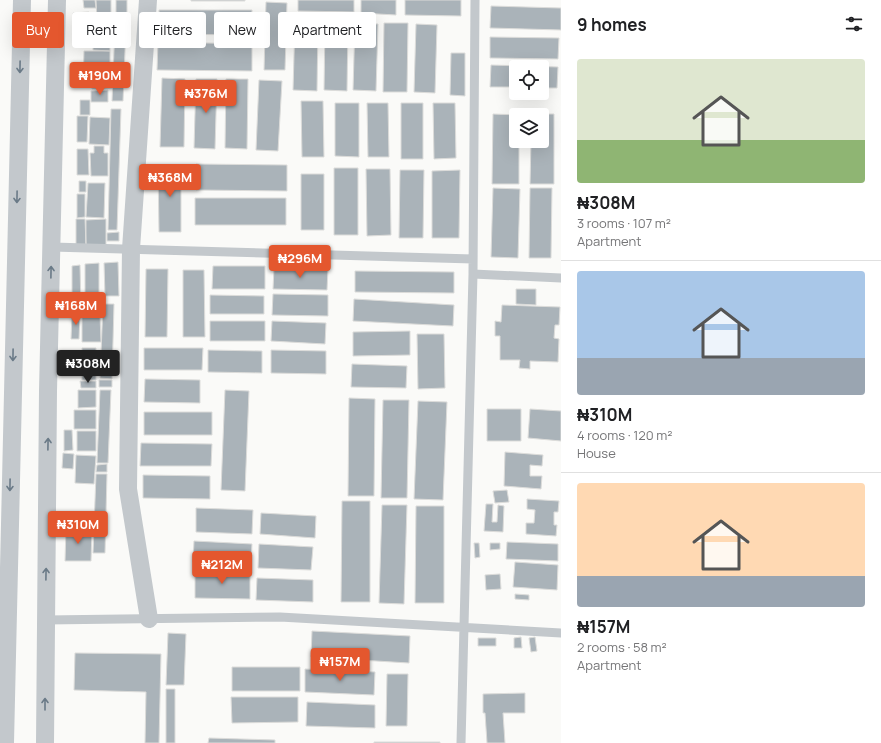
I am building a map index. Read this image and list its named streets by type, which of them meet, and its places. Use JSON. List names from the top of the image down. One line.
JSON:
{"page":{"heading":"9 homes","chip":["Buy","Rent","Filters","New","Apartment"],"list":[{"name":"₦308M","note":"3 rooms · 107 m² · Apartment"},{"name":"₦310M","note":"4 rooms · 120 m² · House"},{"name":"₦157M","note":"2 rooms · 58 m² · Apartment"}],"price":["₦190M","₦376M","₦368M","₦296M","₦168M","₦308M","₦310M","₦212M","₦157M"]}}
